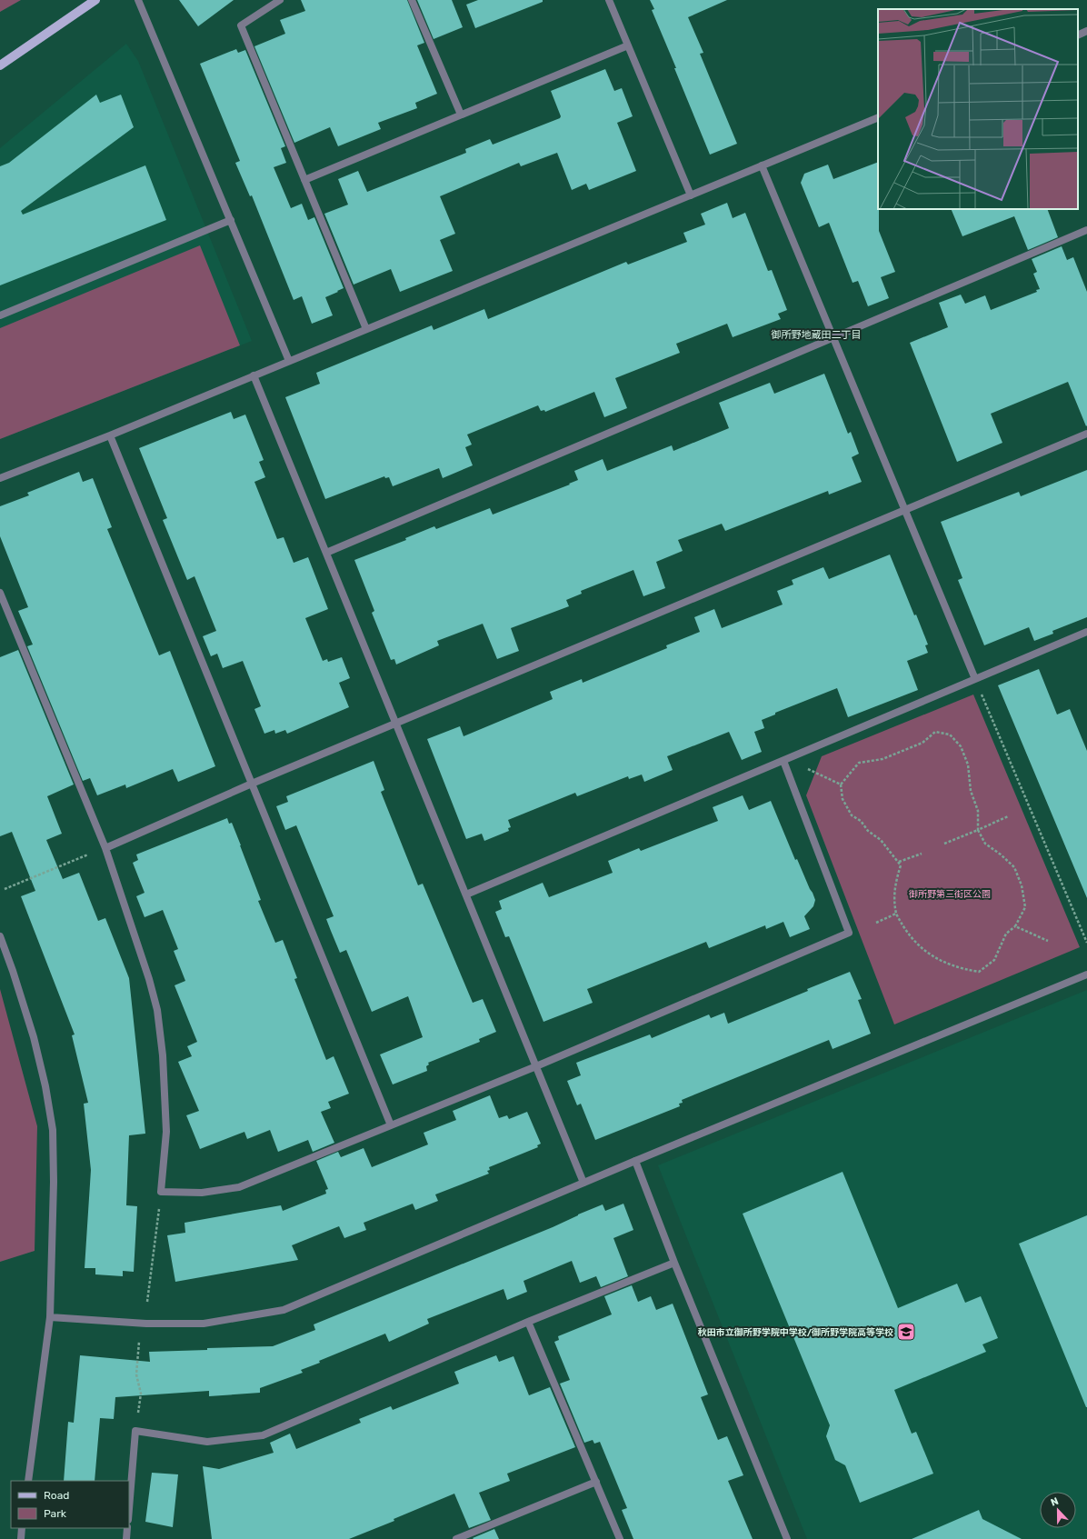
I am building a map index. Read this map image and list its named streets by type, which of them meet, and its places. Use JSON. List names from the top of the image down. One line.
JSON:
{"districts":["御所野地蔵田二丁目"],"parks":["御所野第三街区公園"],"places":{"school or university":["秋田市立御所野学院中学校/御所野学院高等学校"]},"legend":["Road","Park"],"north":"top"}
